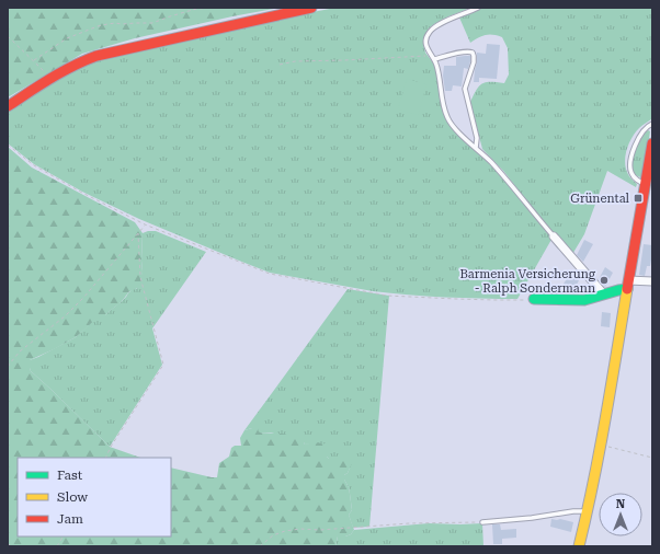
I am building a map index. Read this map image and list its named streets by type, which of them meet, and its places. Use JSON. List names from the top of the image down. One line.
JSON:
{"places":{"transit":["Grünental"],"other":["Barmenia Versicherung - Ralph Sondermann"]},"legend":["Fast","Slow","Jam"],"north":"top"}
